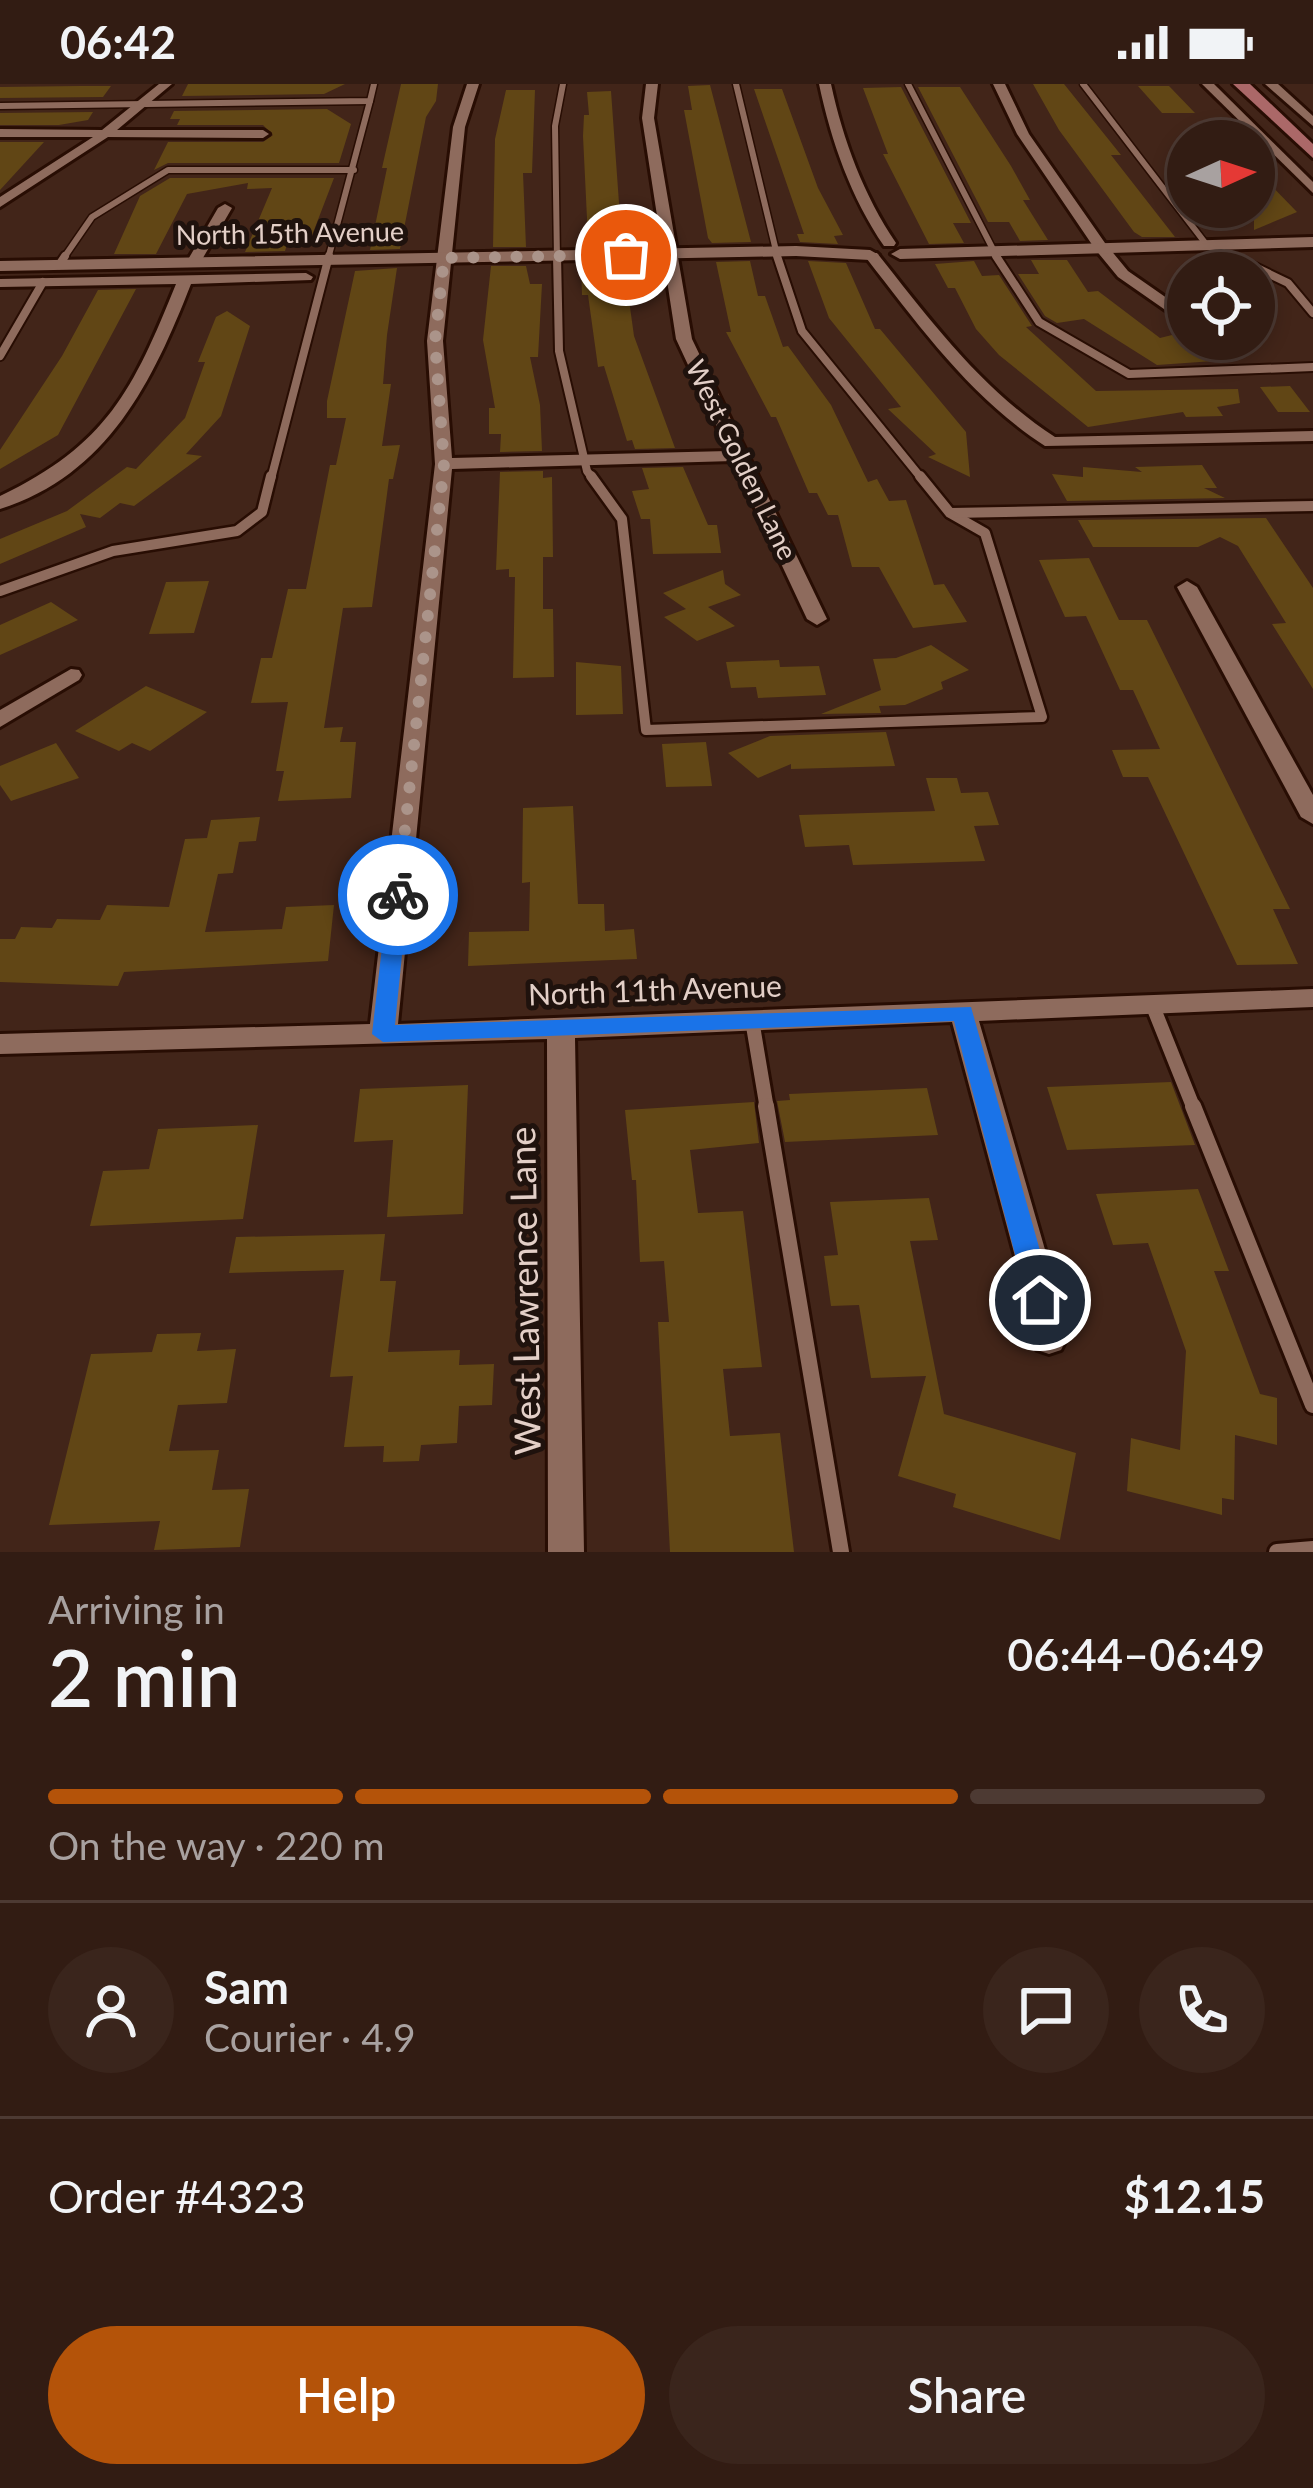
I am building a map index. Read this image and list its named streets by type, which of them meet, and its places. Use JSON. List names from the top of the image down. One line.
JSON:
{"streets":{"street":["North 15th Avenue","West Golden Lane","North 11th Avenue","West Lawrence Lane"]},"crossings":[["North 15th Avenue","West Golden Lane"],["North 11th Avenue","West Lawrence Lane"]],"north":"right","page":{"status":"06:42","heading":["2 min","Arriving in","06:44–06:49"],"panel":["Sam","Courier · 4.9","Order #4323","$12.15"],"bar":"On the way · 220 m","buttons":["Help","Share"]}}
